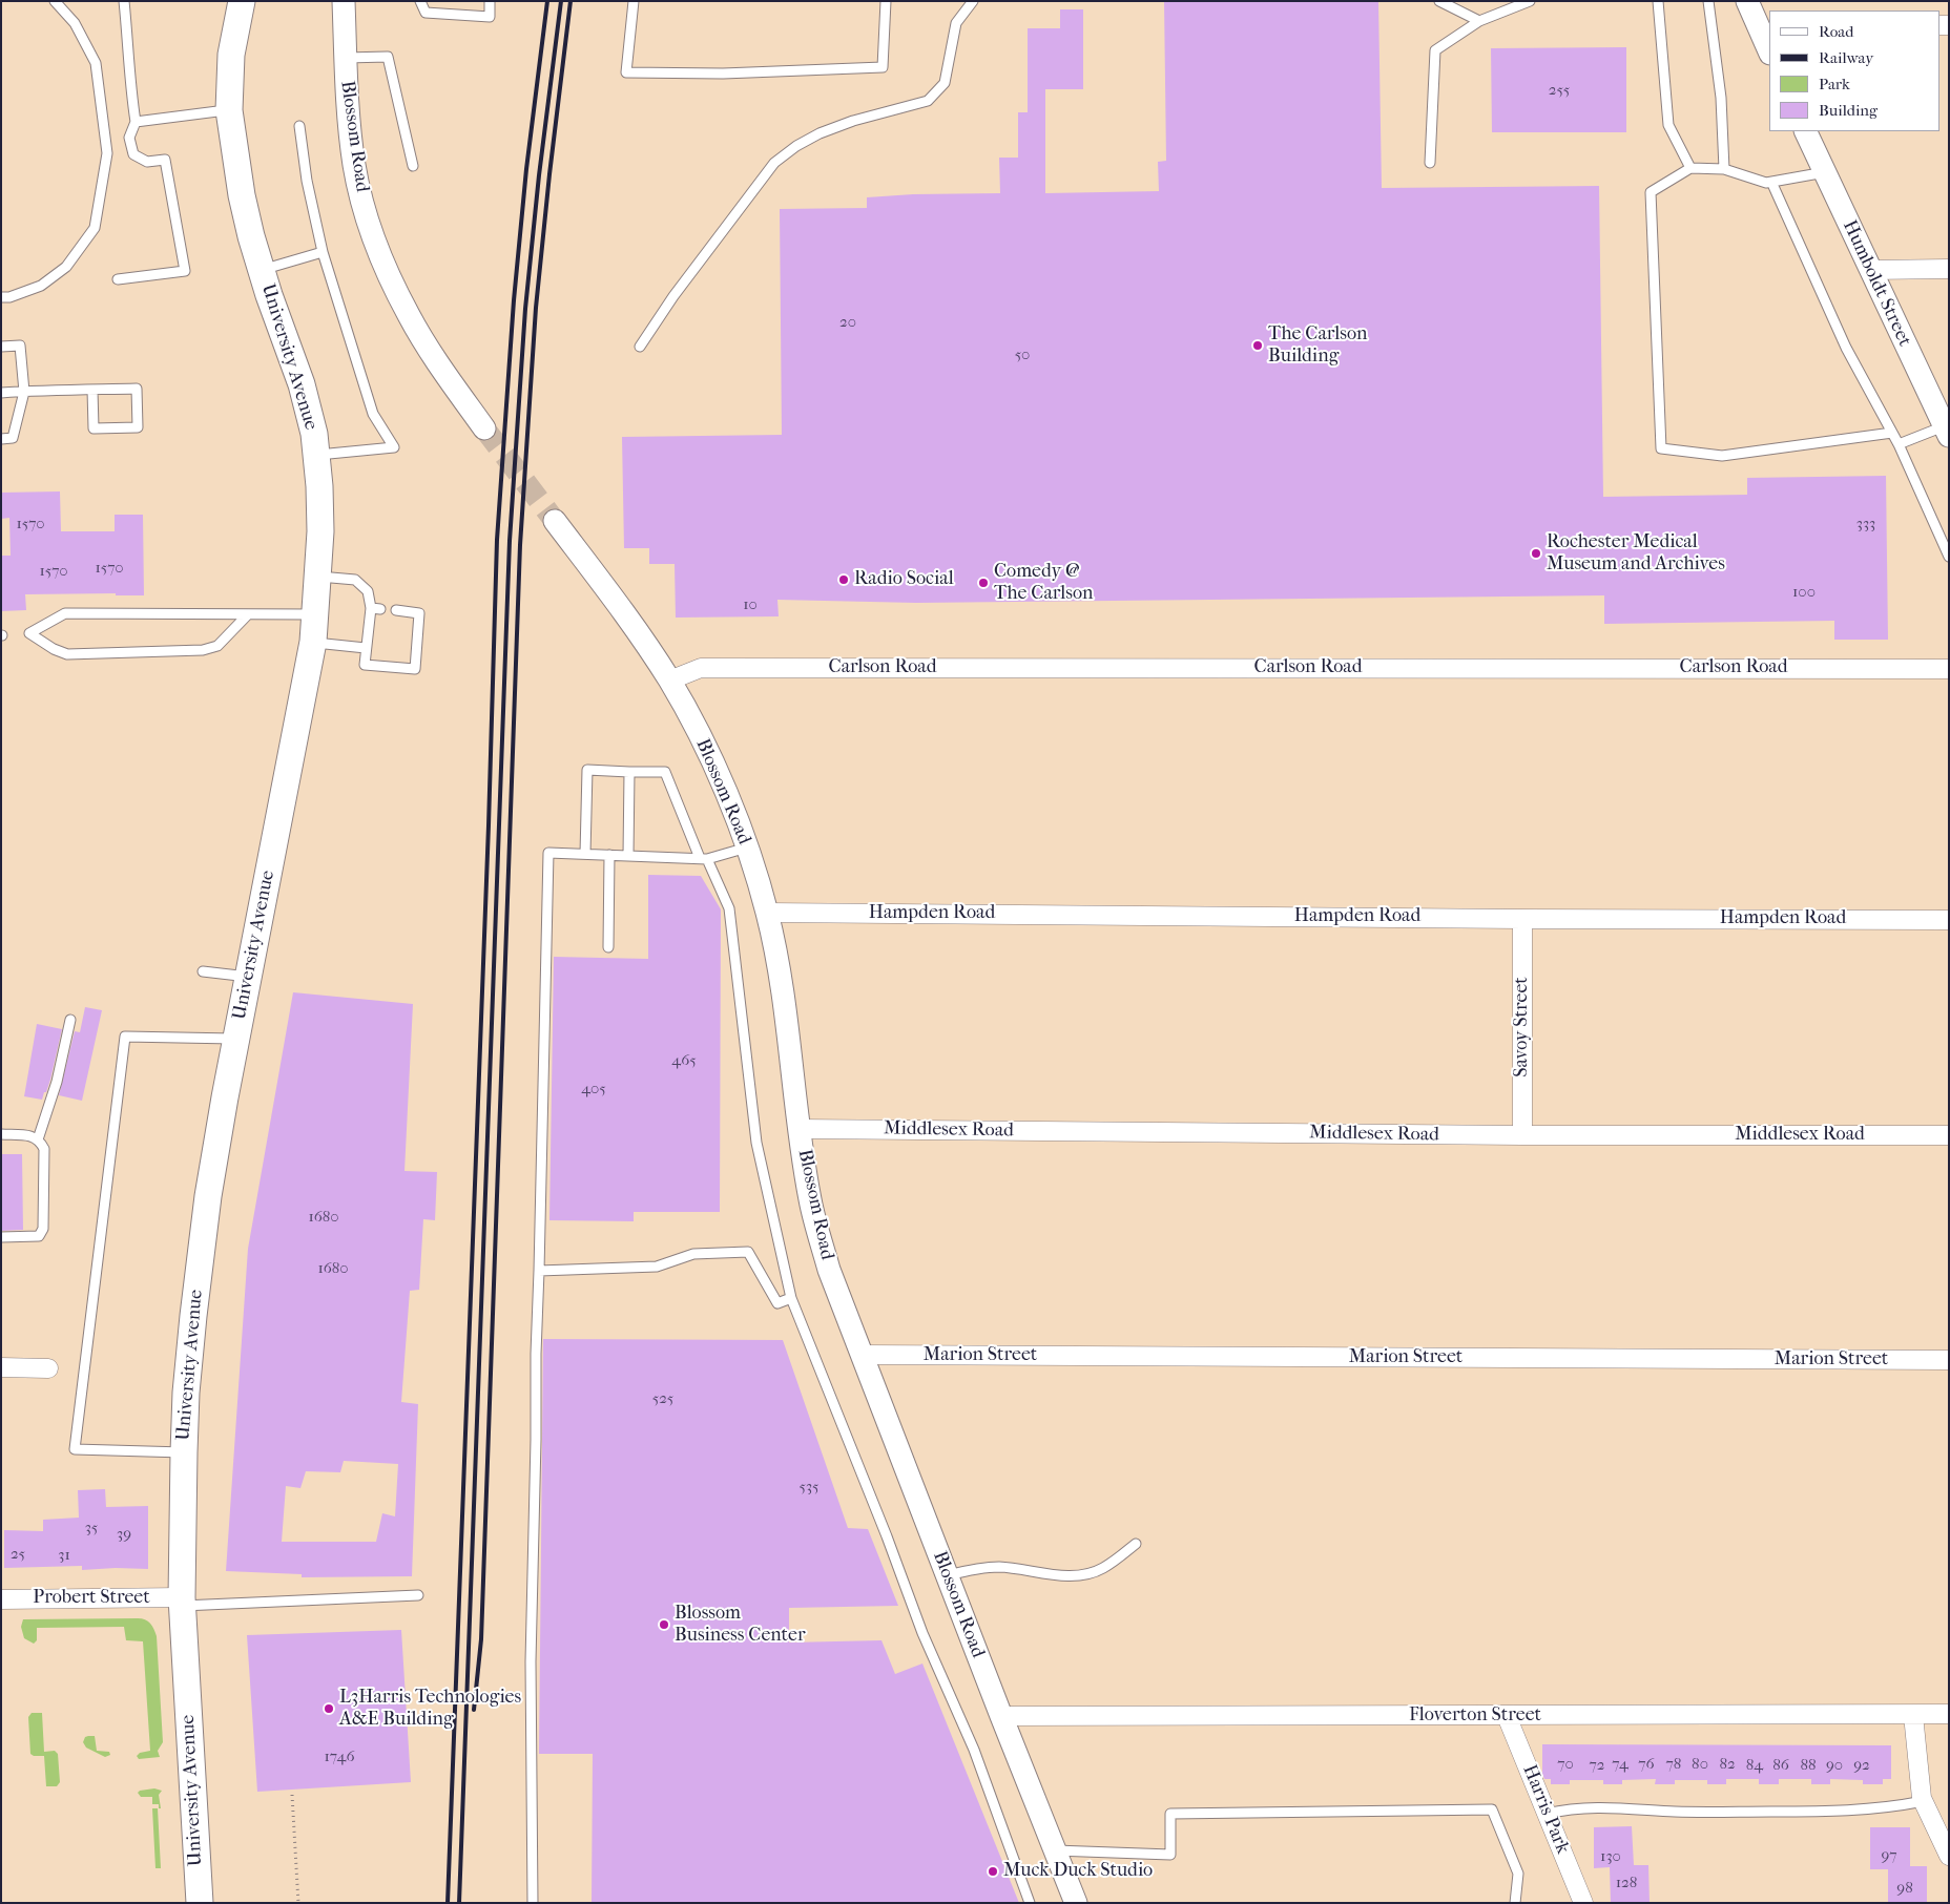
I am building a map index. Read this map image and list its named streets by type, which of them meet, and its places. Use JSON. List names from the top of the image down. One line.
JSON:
{"streets":{"main road":["University Avenue"],"street":["Blossom Road","Humboldt Street","Carlson Road","Hampden Road","Savoy Street","Middlesex Road","Marion Street","Probert Street","Floverton Street","Harris Park"]},"crossings":[["Blossom Road","Carlson Road"],["Blossom Road","Hampden Road"],["Blossom Road","Middlesex Road"],["Blossom Road","Marion Street"],["Blossom Road","Floverton Street"],["University Avenue","Probert Street"],["Hampden Road","Savoy Street"],["Savoy Street","Middlesex Road"],["Floverton Street","Harris Park"]],"places":["The Carlson Building","Rochester Medical Museum and Archives","Radio Social","Comedy @ The Carlson","Blossom Business Center","L3Harris Technologies A&E Building","Muck Duck Studio"],"house_numbers":["255","20","50","1570","333","1570","1570","100","10","465","405","1680","1680","525","535","35","39","25","31","1746","70","74","76","78","80","82","72","84","86","88","90","92","97","130","128","98"],"legend":["Road","Railway","Park","Building"]}
